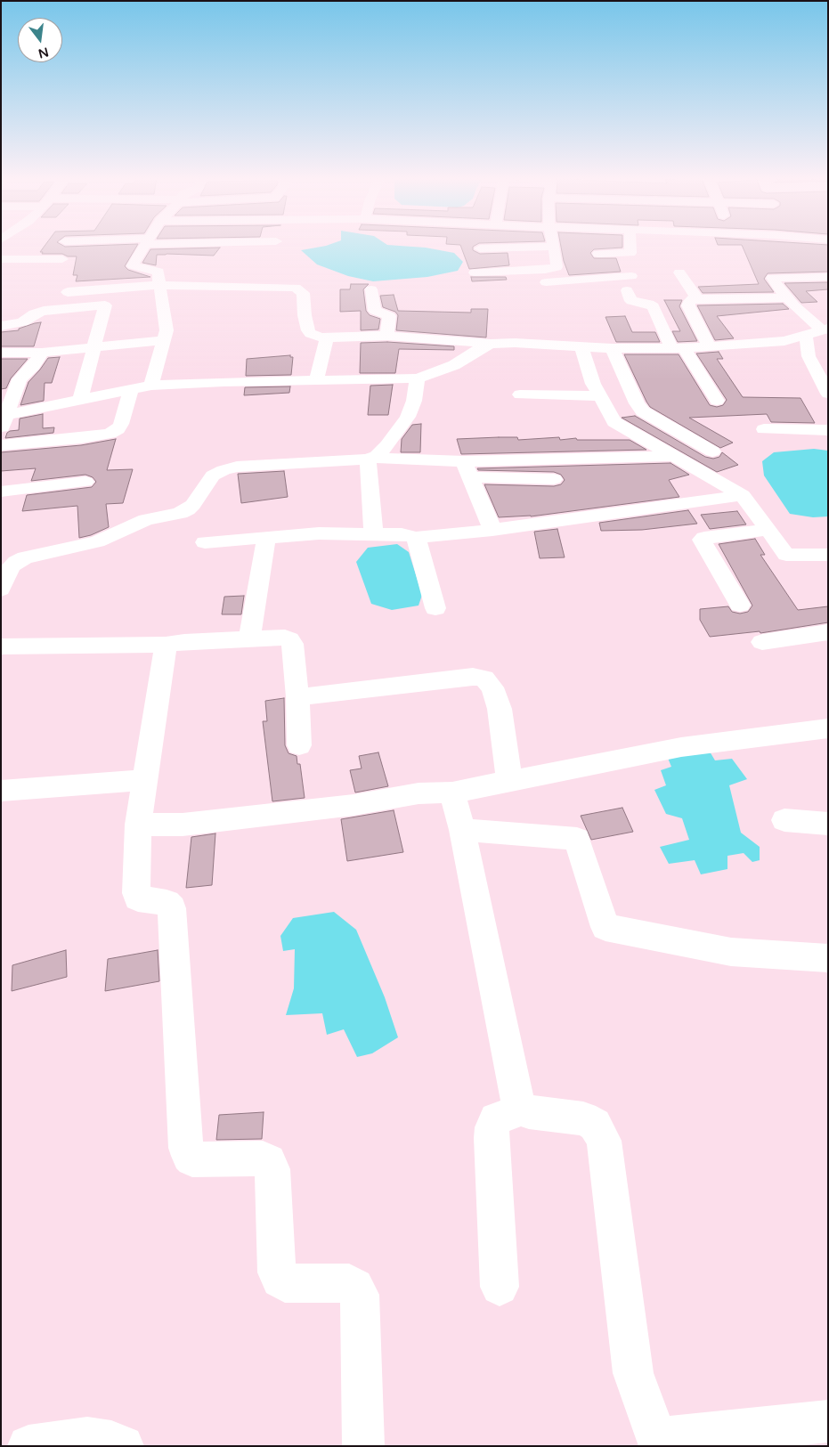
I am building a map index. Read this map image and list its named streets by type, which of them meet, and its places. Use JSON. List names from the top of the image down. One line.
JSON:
{"north":"bottom"}
